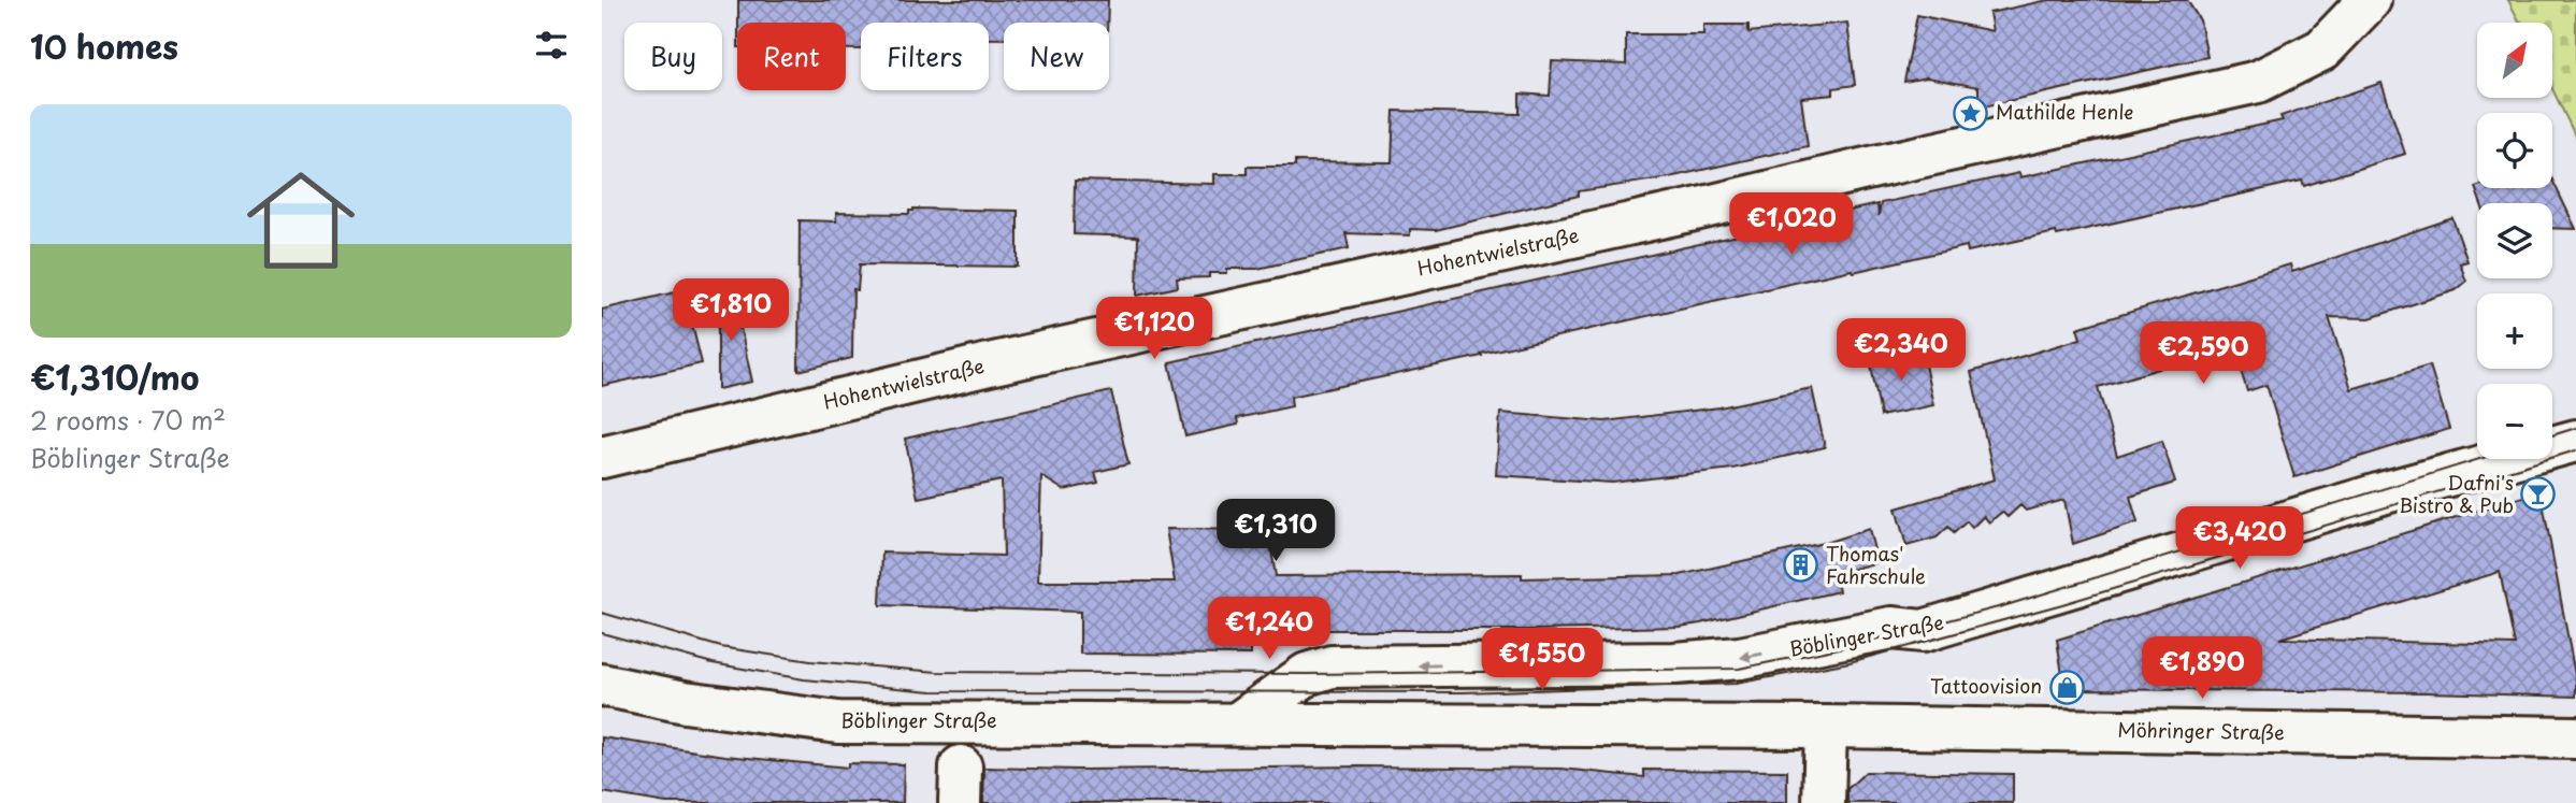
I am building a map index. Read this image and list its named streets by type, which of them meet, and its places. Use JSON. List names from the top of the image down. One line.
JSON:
{"streets":{"street":["Hohentwielstraße","Böblinger Straße","Möhringer Straße"]},"crossings":[["Böblinger Straße","Möhringer Straße"]],"places":{"place":["Mathilde Henle"],"bar":["Dafni's Bistro & Pub"],"building":["Thomas' Fahrschule"],"shop":["Tattoovision"]},"north":"top right","page":{"heading":"10 homes","map_buttons":["+","−"],"chip":["Buy","Rent","Filters","New"],"list":[{"name":"€1,310/mo","note":"2 rooms · 70 m² · Böblinger Straße"}],"price":["€1,020","€1,810","€1,120","€2,340","€2,590","€1,310","€3,420","€1,240","€1,550","€1,890"]}}
